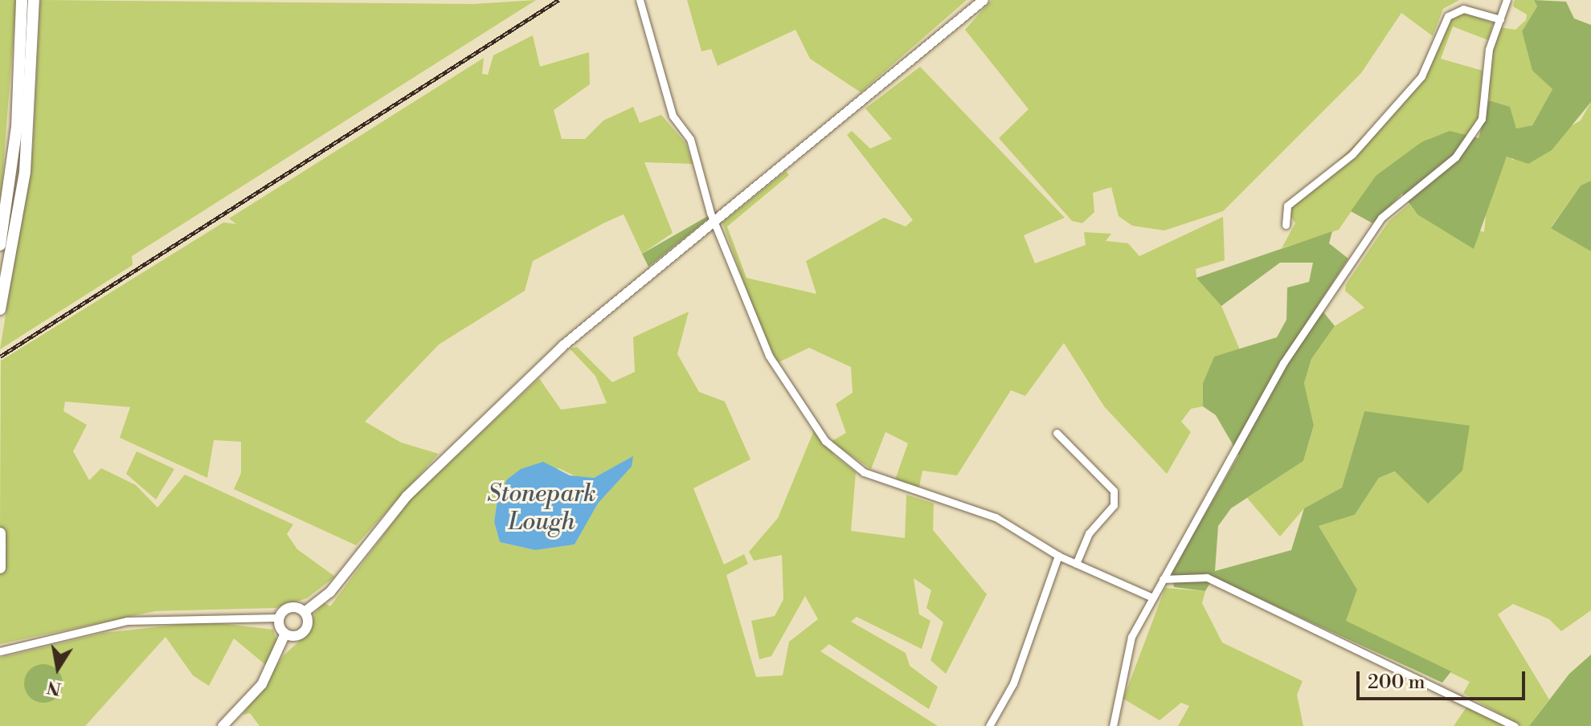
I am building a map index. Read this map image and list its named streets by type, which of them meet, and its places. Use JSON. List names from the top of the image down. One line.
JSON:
{"water":["Stonepark Lough"],"scale_bar":"200 m","north":"bottom"}
